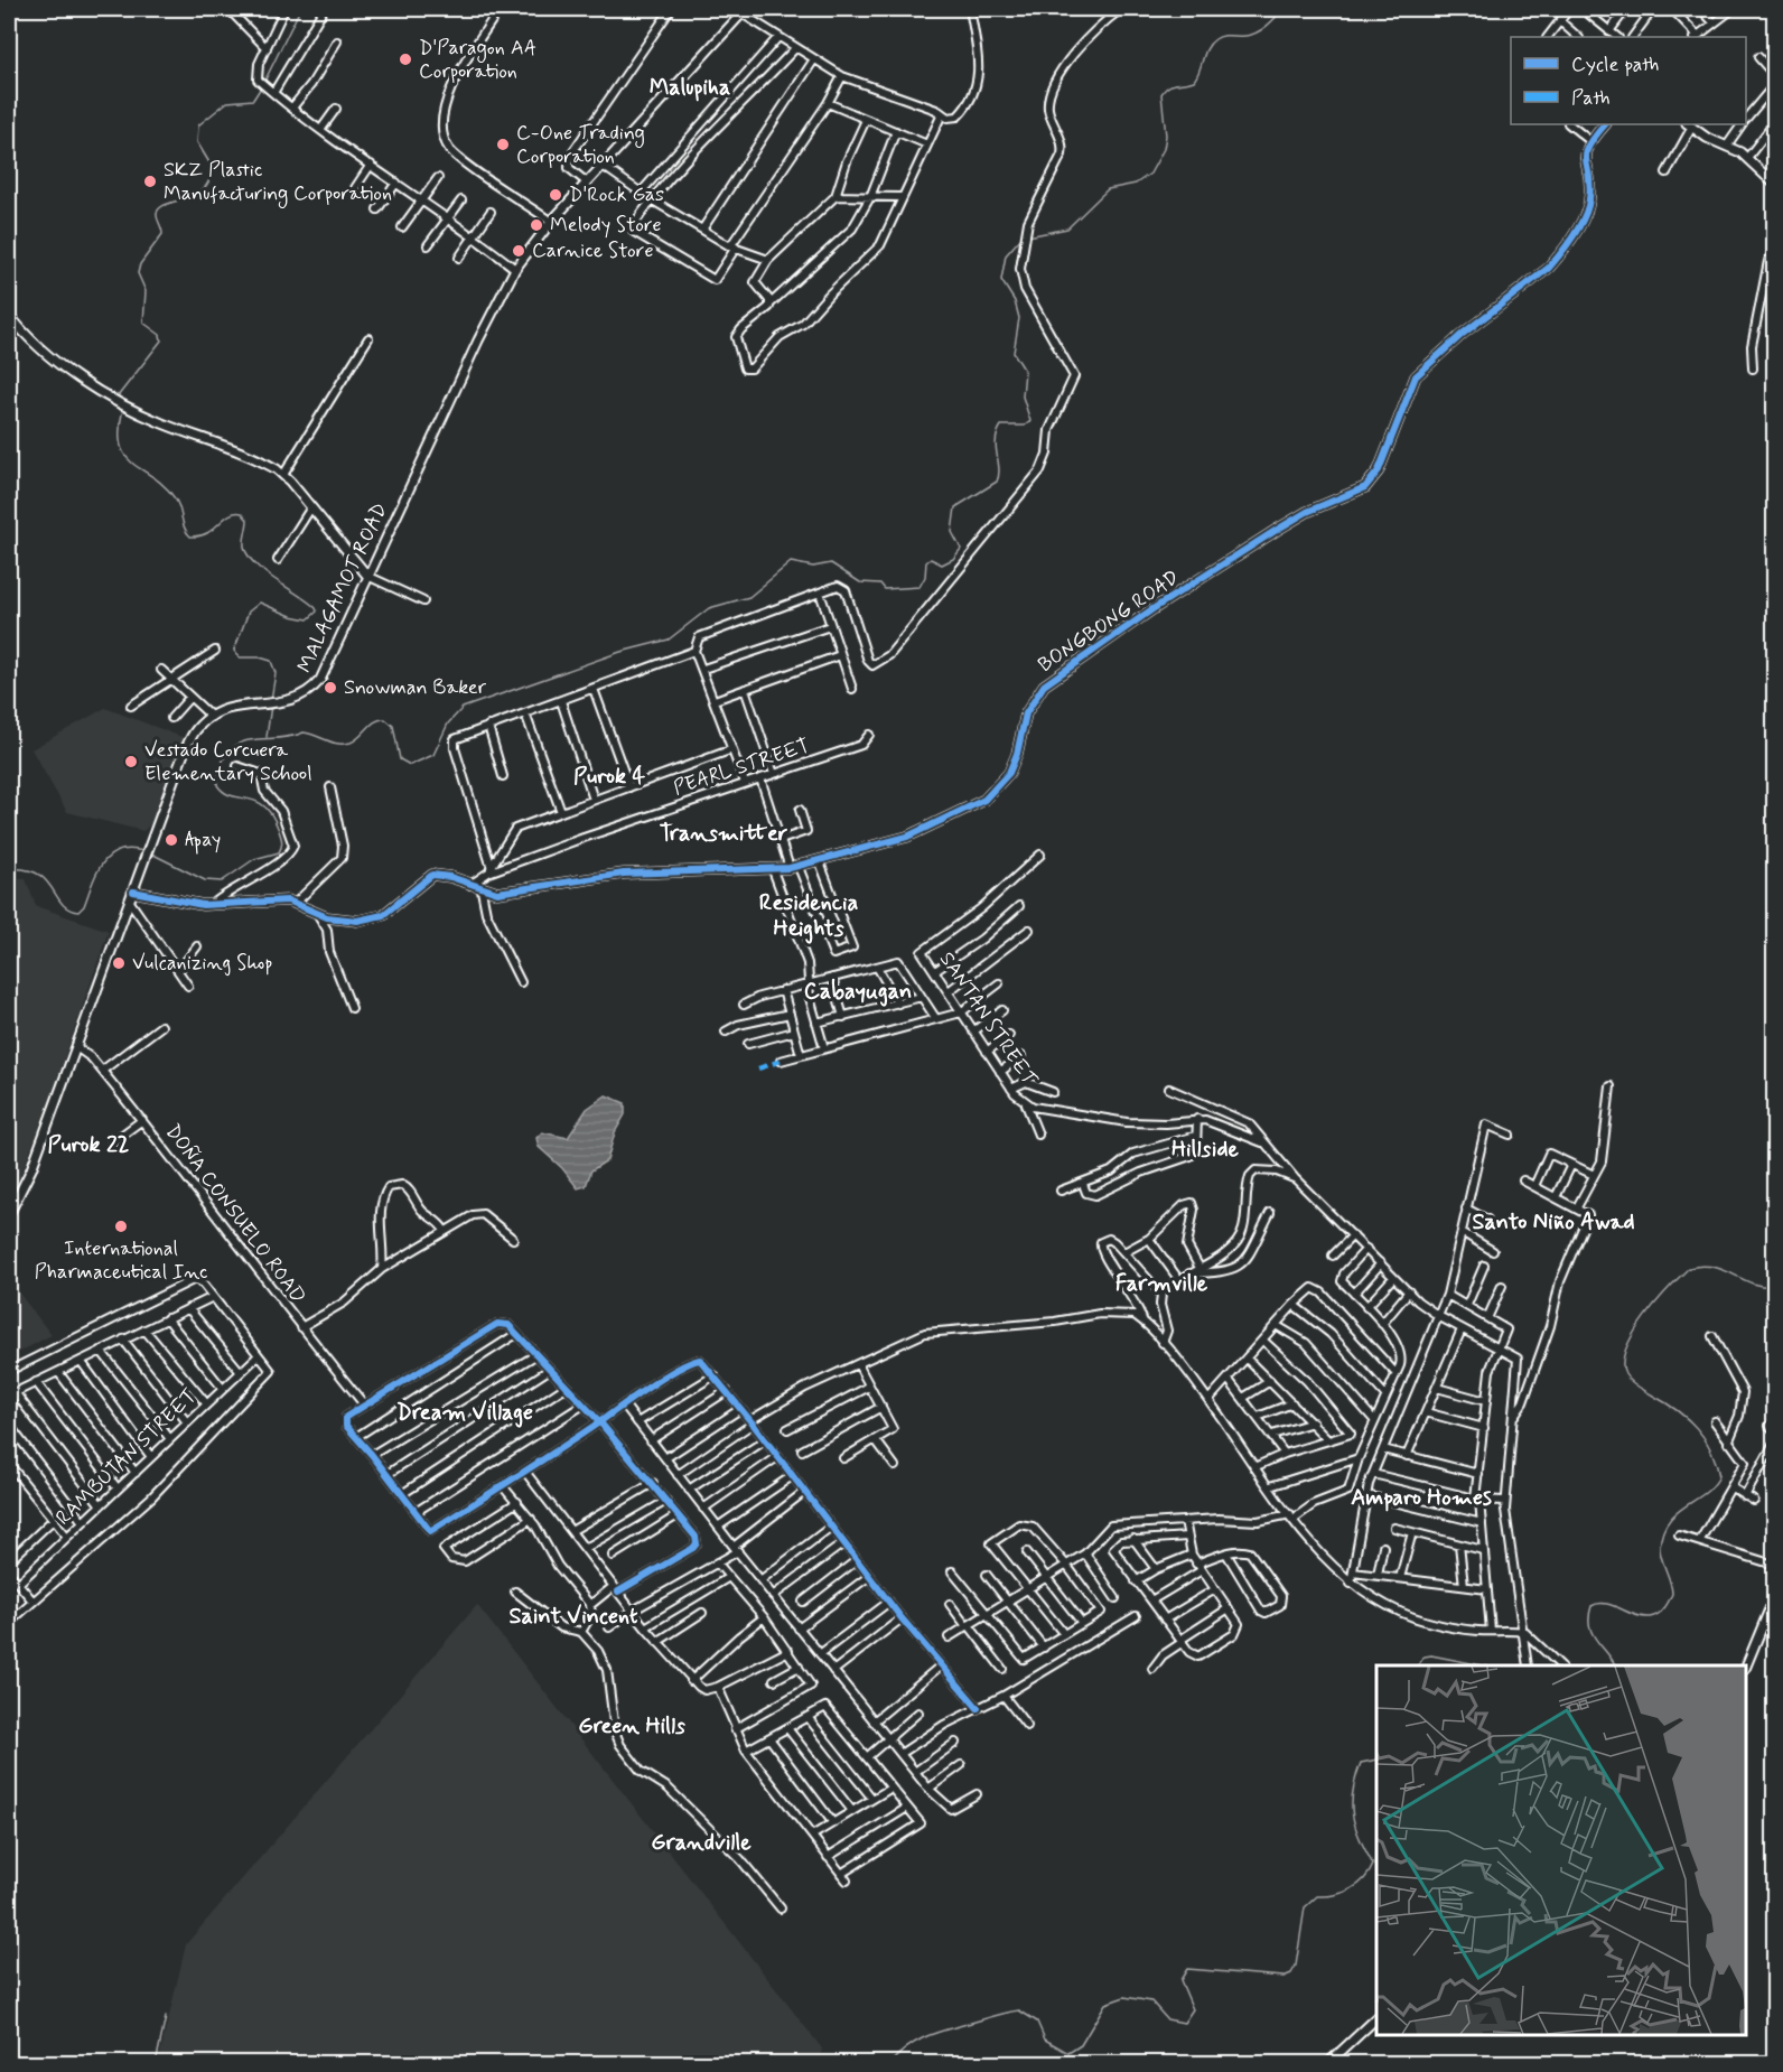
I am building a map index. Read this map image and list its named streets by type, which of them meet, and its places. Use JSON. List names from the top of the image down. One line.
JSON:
{"streets":{"street":["MALAGAMOT ROAD","BONGBONG ROAD","PEARL STREET","SANTAN STREET","DOÑA CONSUELO ROAD","RAMBUTAN STREET"]},"crossings":[["BONGBONG ROAD","PEARL STREET"]],"districts":["Malupiha","Purok 4","Transmitter","Residencia Heights","Cabayugan","Purok 22","Hillside","Santo Niño Awad","Farmville","Dream Village","Amparo Homes","Saint Vincent","Green Hills","Grandville"],"places":["D'Paragon AA Corporation","C-One Trading Corporation","SKZ Plastic Manufacturing Corporation","D'Rock Gas","Melody Store","Carnice Store","Snowman Baker","Vestado Corcuera Elementary School","Apay","Vulcanizing Shop","International Pharmaceutical Inc"],"legend":["Cycle path","Path"]}
